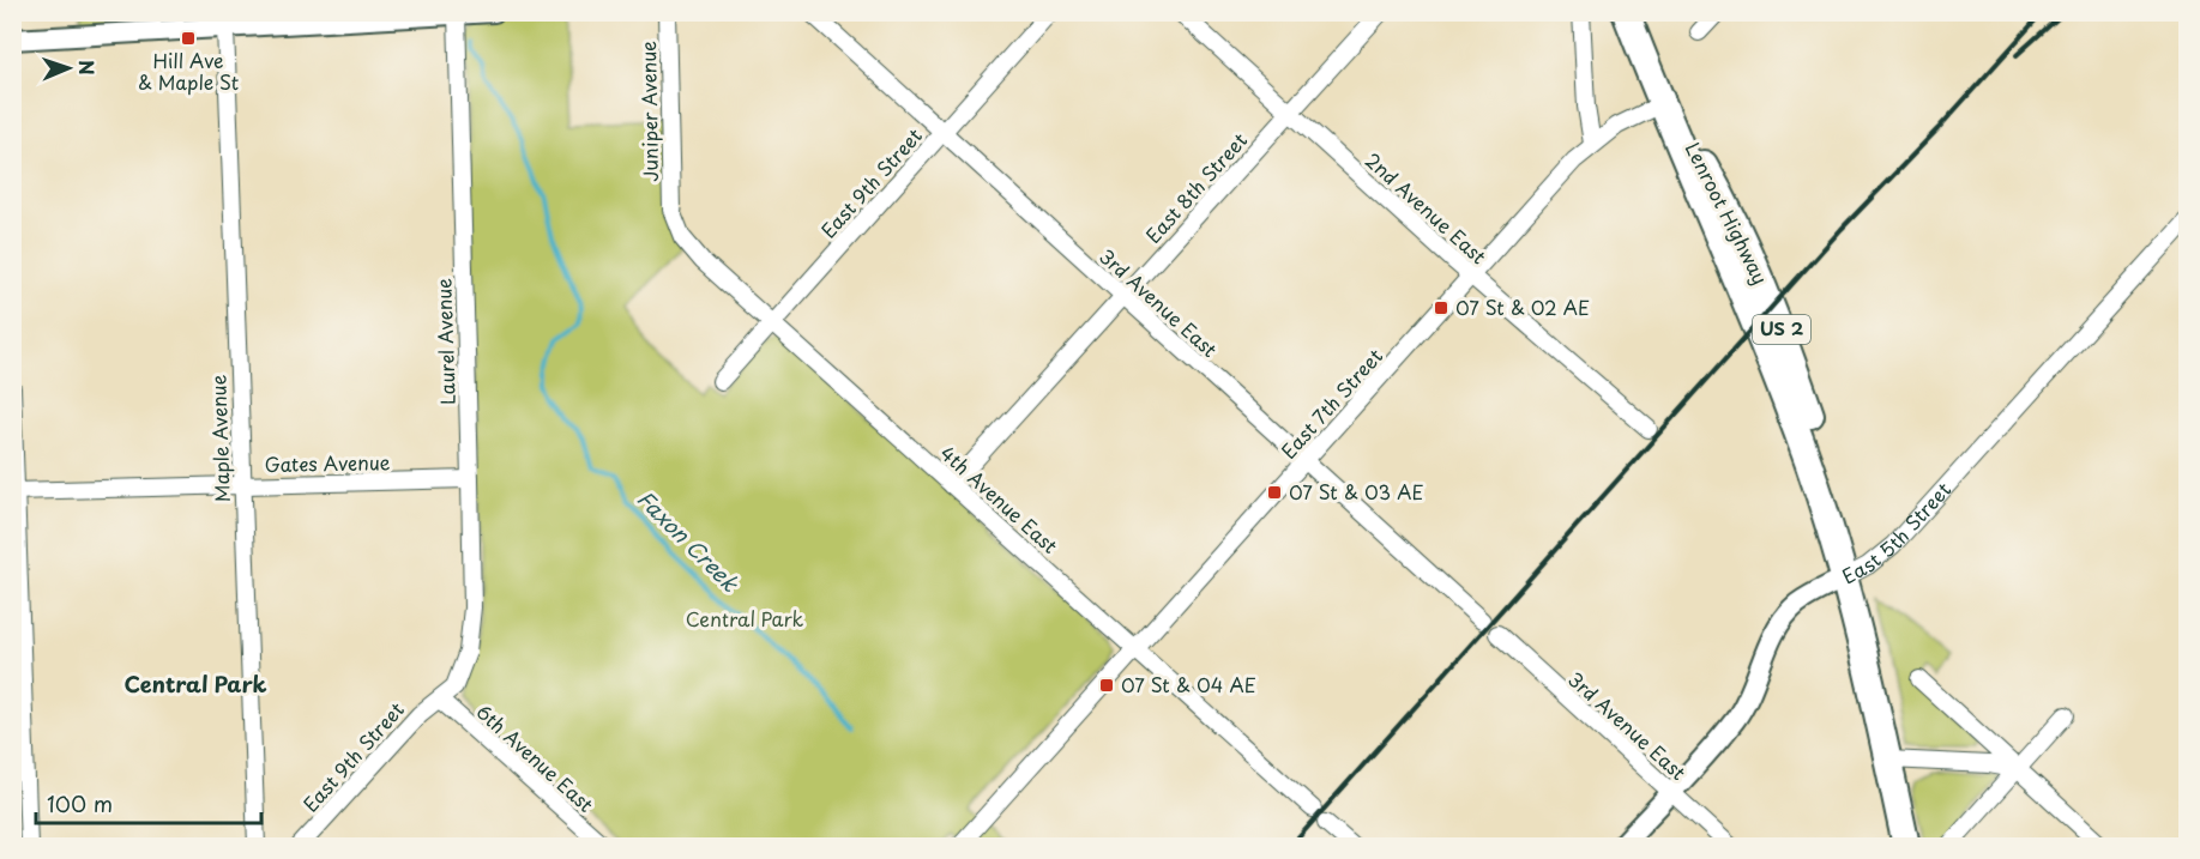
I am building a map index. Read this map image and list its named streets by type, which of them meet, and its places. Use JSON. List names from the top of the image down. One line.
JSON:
{"streets":{"highway":["Lenroot Highway","US 2"],"street":["Juniper Avenue","East 9th Street","East 8th Street","2nd Avenue East","3rd Avenue East","Laurel Avenue","East 7th Street","Maple Avenue","Gates Avenue","4th Avenue East","East 5th Street","6th Avenue East"]},"crossings":[["Juniper Avenue","4th Avenue East"],["East 9th Street","3rd Avenue East"],["East 9th Street","Laurel Avenue"],["East 9th Street","4th Avenue East"],["East 9th Street","6th Avenue East"],["East 8th Street","2nd Avenue East"],["East 8th Street","3rd Avenue East"],["East 8th Street","4th Avenue East"],["2nd Avenue East","East 7th Street"],["Lenroot Highway","East 7th Street"],["Lenroot Highway","East 5th Street"],["3rd Avenue East","East 7th Street"],["3rd Avenue East","East 5th Street"],["Laurel Avenue","Gates Avenue"],["East 7th Street","4th Avenue East"],["Maple Avenue","Gates Avenue"]],"districts":["Central Park"],"water":["Faxon Creek"],"parks":["Central Park"],"places":{"transit":["Hill Ave & Maple St","07 St & 02 AE","07 St & 03 AE","07 St & 04 AE"]},"scale_bar":"100 m","north":"right"}
